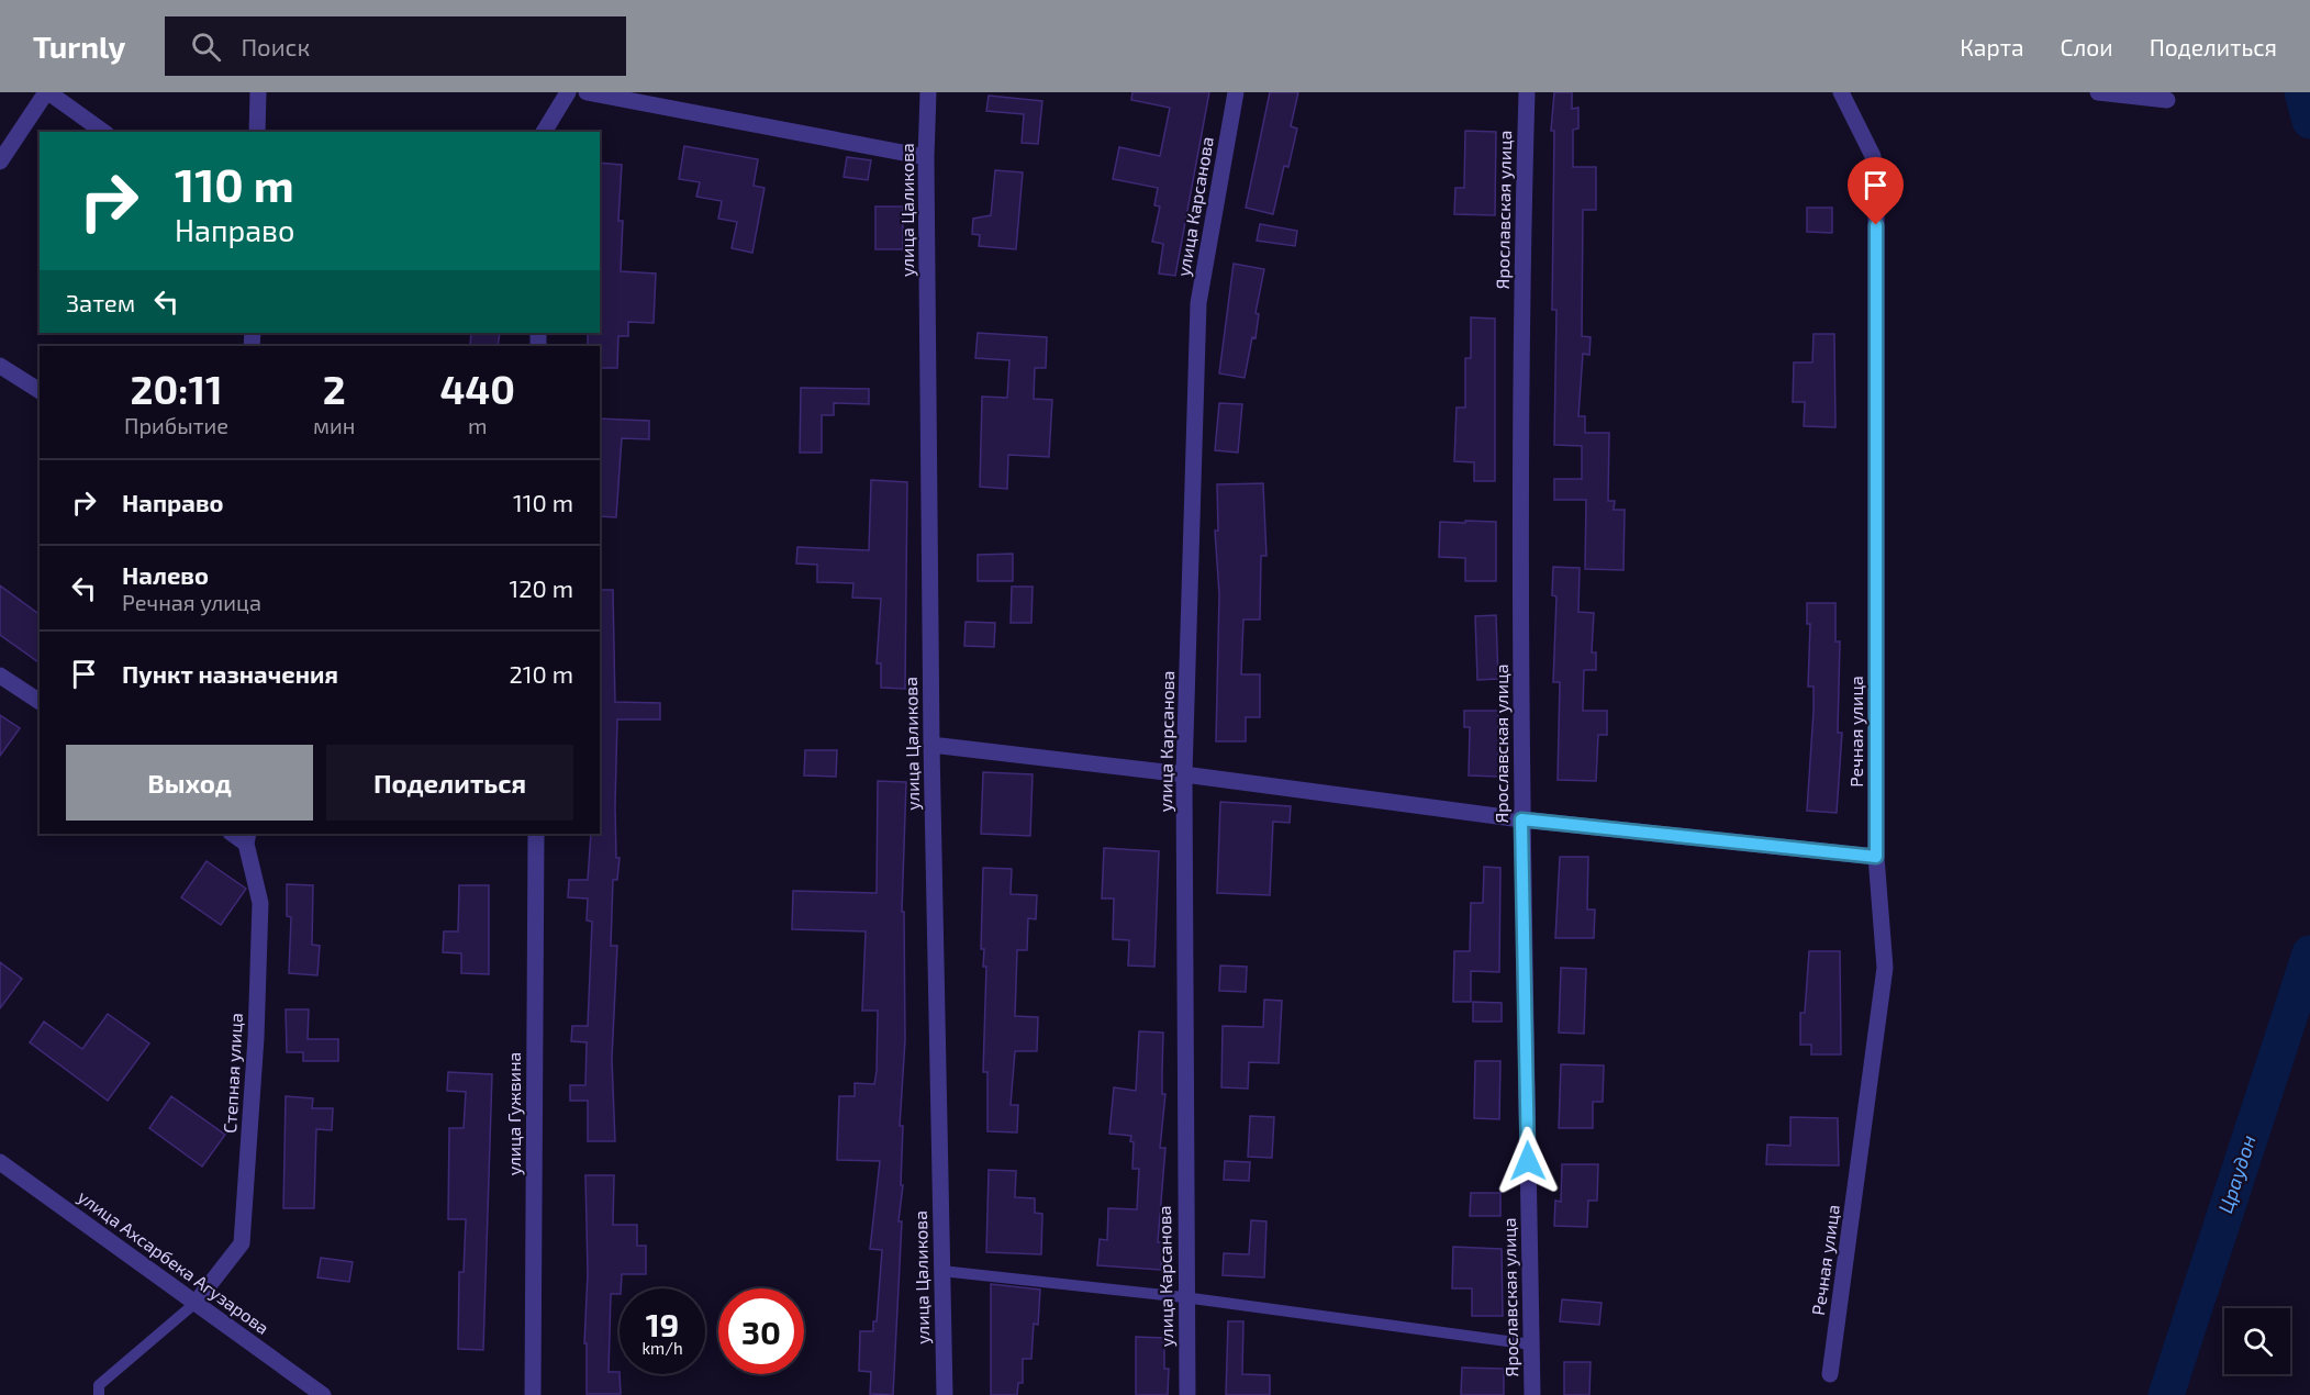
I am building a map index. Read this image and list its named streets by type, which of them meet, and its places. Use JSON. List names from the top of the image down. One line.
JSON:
{"streets":{"street":["улица Карсанова","улица Цаликова","Ярославская улица","Речная улица","Степная улица","улица Гужвина","улица Ахсарбека Агузарова"]},"crossings":[["Степная улица","улица Ахсарбека Агузарова"]],"water":["Цраудон"],"page":{"header":"Turnly","search":"Поиск","nav":["Карта","Слои","Поделиться"],"turn":["110 m","Направо"],"then":"Затем","eta":["20:11","Прибытие","2","мин","440","m"],"list":[{"name":"Направо","value":"110 m"},{"name":"Налево","note":"Речная улица","value":"120 m"},{"name":"Пункт назначения","value":"210 m"}],"buttons":["Выход","Поделиться"],"speed":"19 km/h","limit":"30"}}
